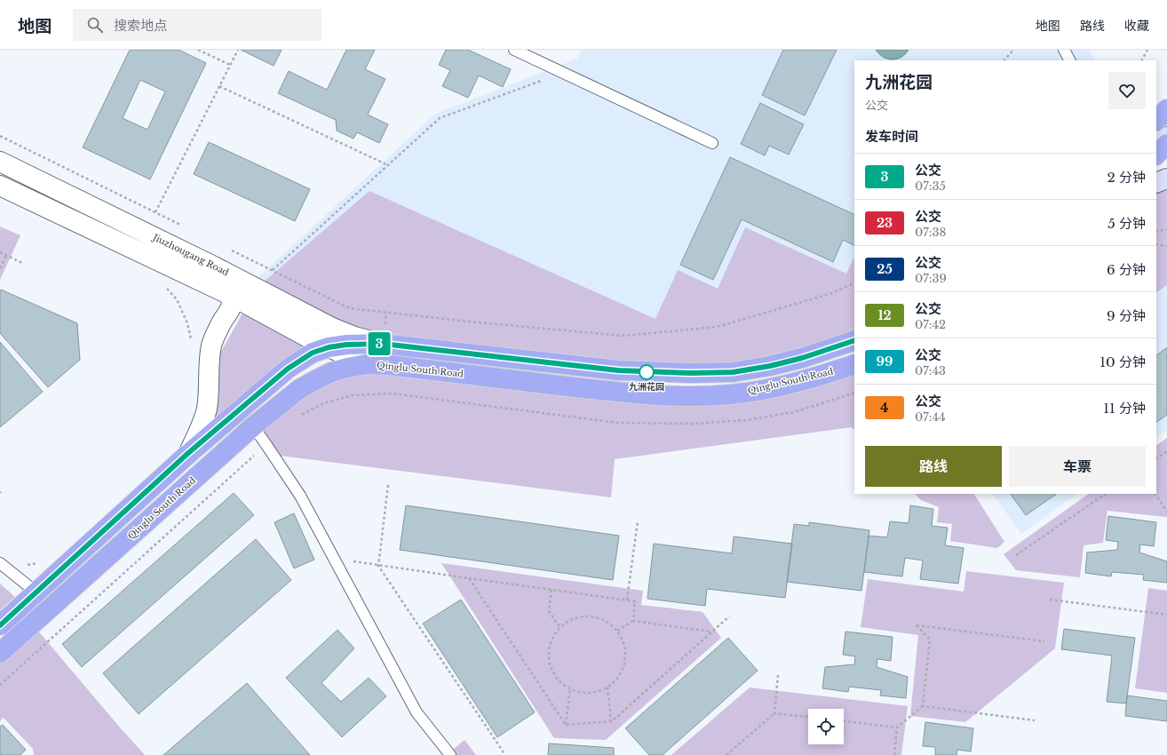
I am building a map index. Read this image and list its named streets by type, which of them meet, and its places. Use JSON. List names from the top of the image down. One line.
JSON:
{"streets":{"highway":["Qinglu South Road"],"street":["Jiuzhougang Road"]},"places":["九洲花园"],"lines":["bus line 3"],"page":{"header":"地图","search":"搜索地点","nav":["地图","路线","收藏"],"on_map":"3","heading":[["九洲花园","公交"],"发车时间"],"list":[{"mark":"3","name":"公交","note":"07:35","value":"2 分钟"},{"mark":"23","name":"公交","note":"07:38","value":"5 分钟"},{"mark":"25","name":"公交","note":"07:39","value":"6 分钟"},{"mark":"12","name":"公交","note":"07:42","value":"9 分钟"},{"mark":"99","name":"公交","note":"07:43","value":"10 分钟"},{"mark":"4","name":"公交","note":"07:44","value":"11 分钟"}],"buttons":["路线","车票"]}}
